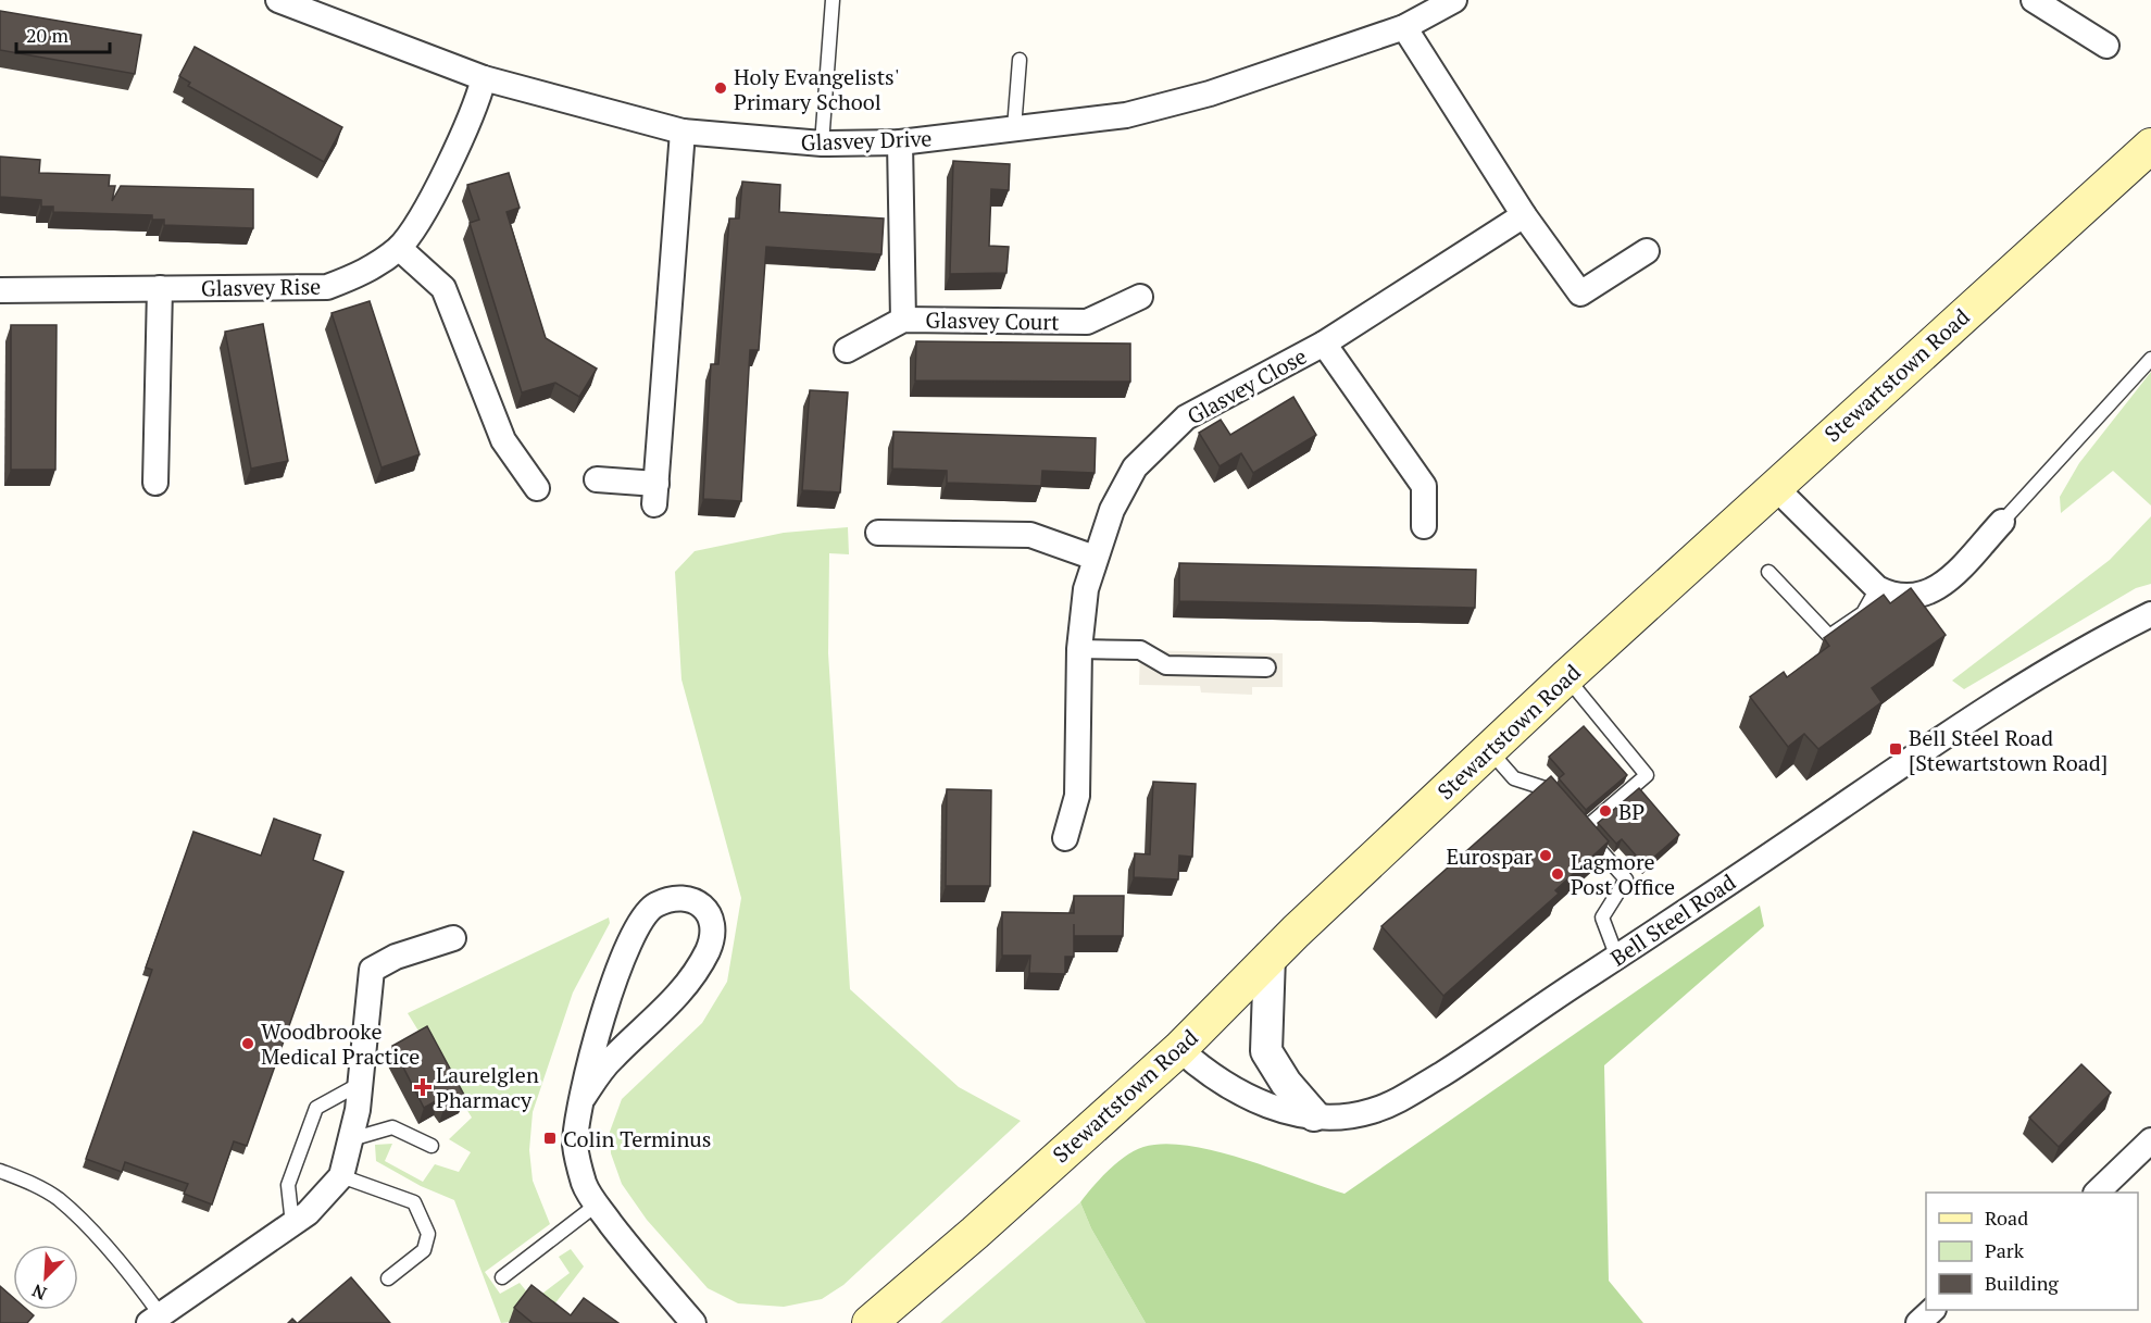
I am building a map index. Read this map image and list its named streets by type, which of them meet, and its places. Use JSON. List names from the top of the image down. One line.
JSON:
{"streets":{"main road":["Stewartstown Road"],"street":["Glasvey Drive","Glasvey Rise","Glasvey Court","Glasvey Close","Bell Steel Road"]},"crossings":[["Glasvey Drive","Glasvey Rise"],["Stewartstown Road","Bell Steel Road"]],"places":{"other":["Holy Evangelists' Primary School","BP","Eurospar","Lagmore Post Office","Woodbrooke Medical Practice"],"transit":["Bell Steel Road [Stewartstown Road]","Colin Terminus"],"health":["Laurelglen Pharmacy"]},"legend":["Road","Park","Building"],"scale_bar":"20 m","north":"bottom left"}
